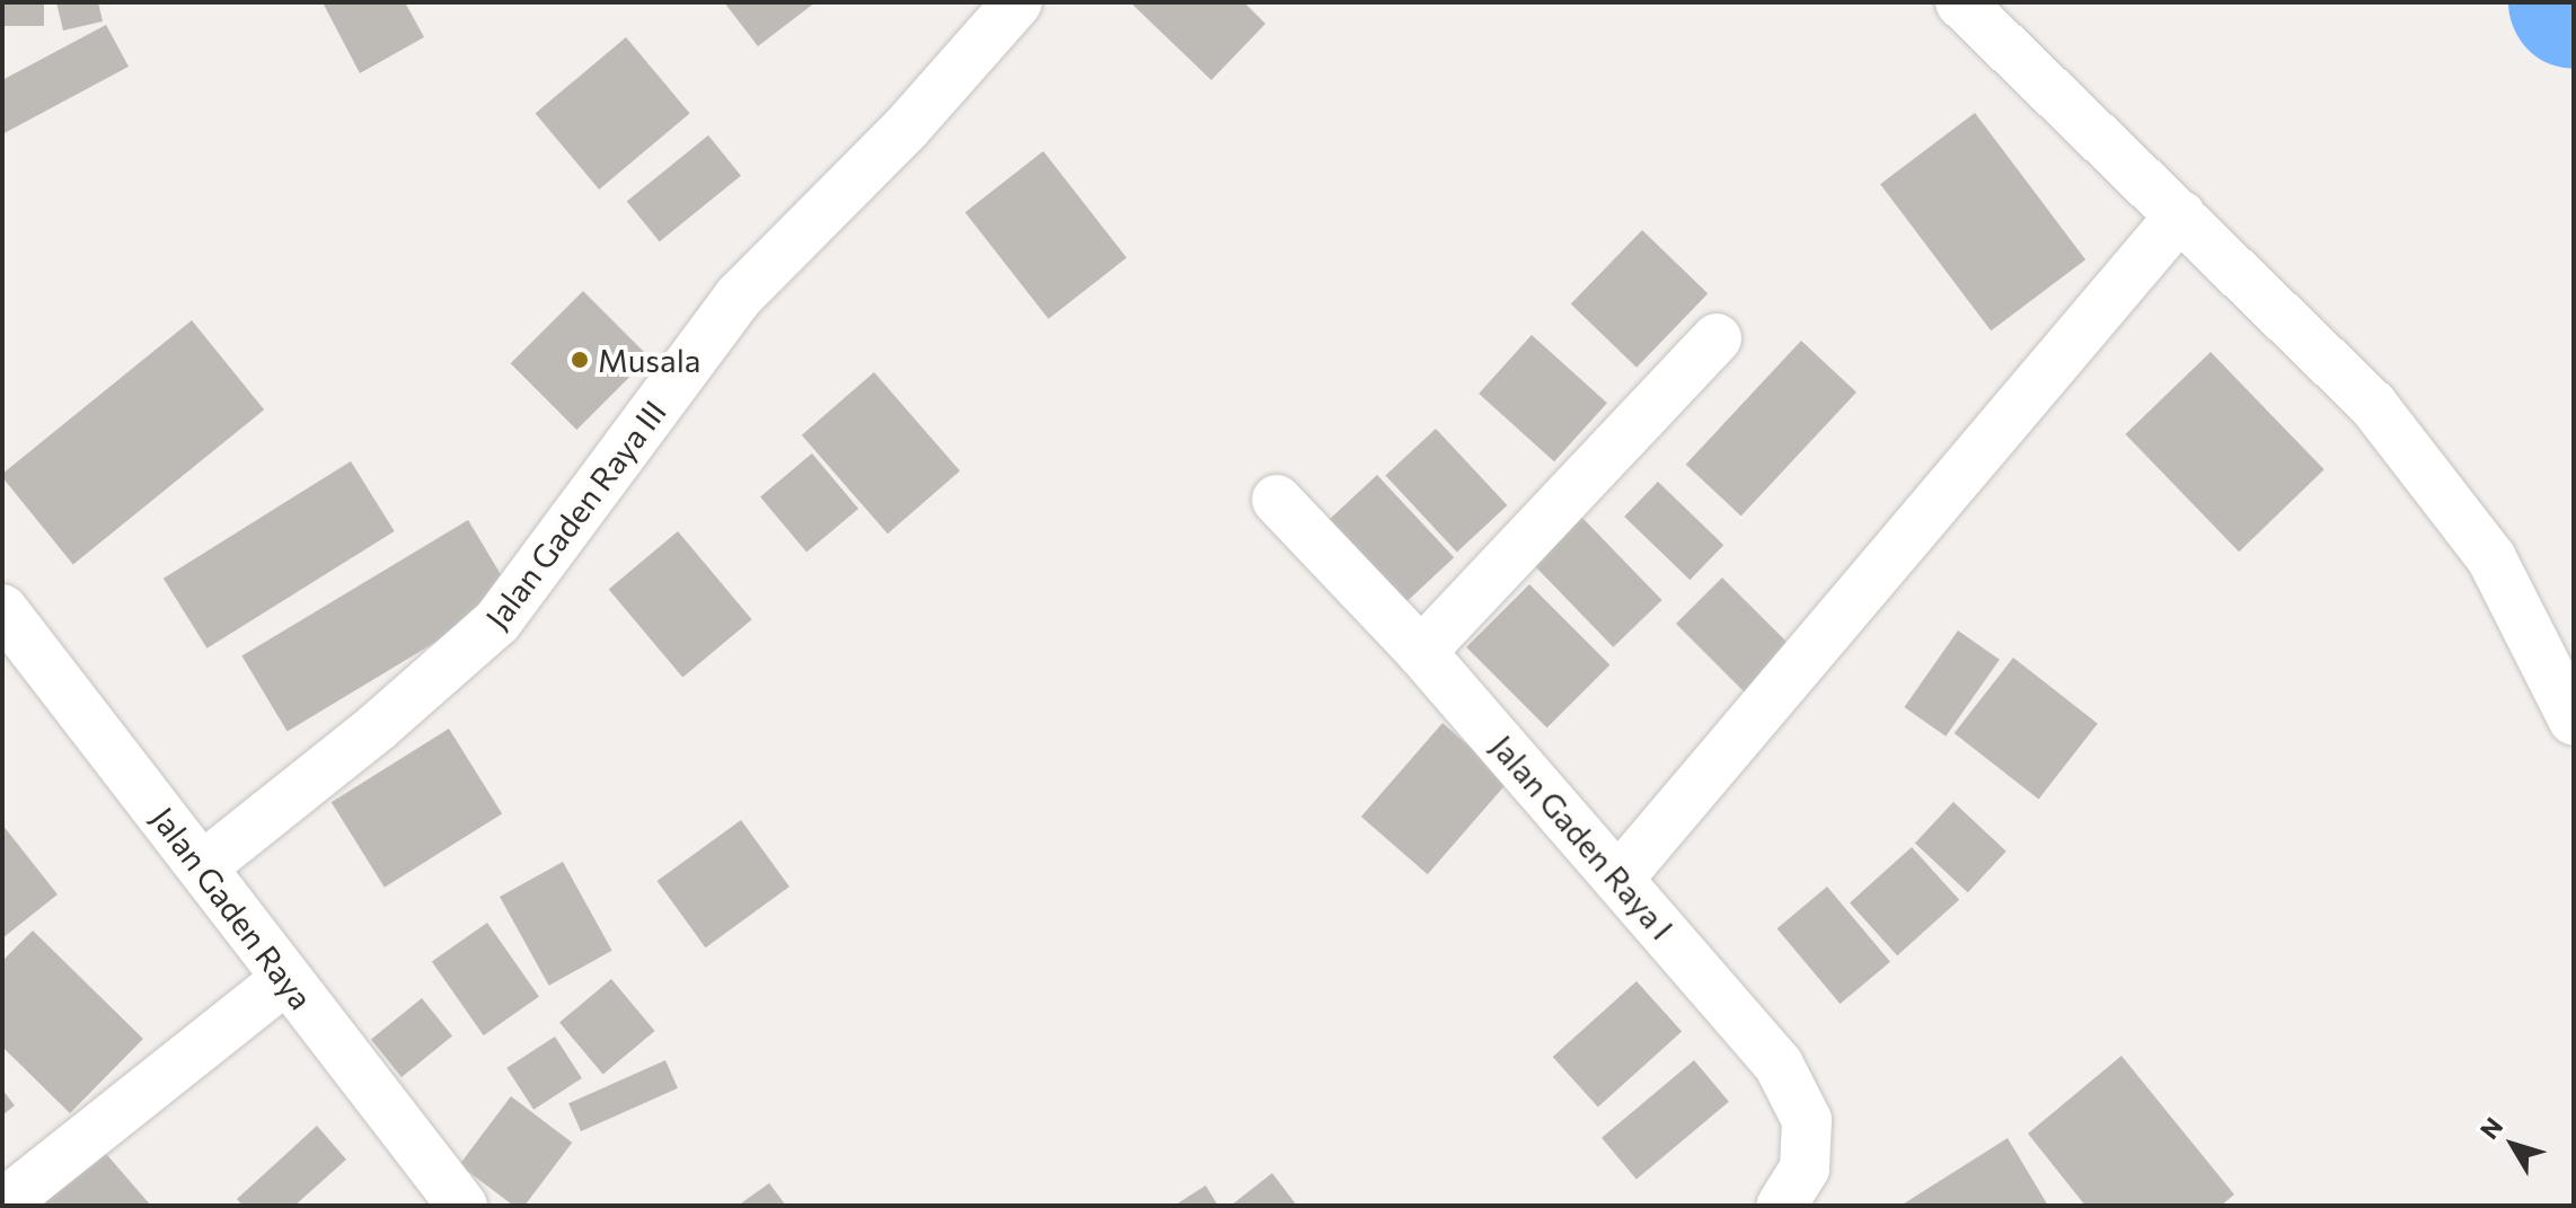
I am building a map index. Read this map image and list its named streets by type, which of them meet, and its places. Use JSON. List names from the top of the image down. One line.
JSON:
{"streets":{"street":["Jalan Gaden Raya III","Jalan Gaden Raya I","Jalan Gaden Raya"]},"crossings":[["Jalan Gaden Raya III","Jalan Gaden Raya"]],"places":["Musala"],"north":"top left"}
